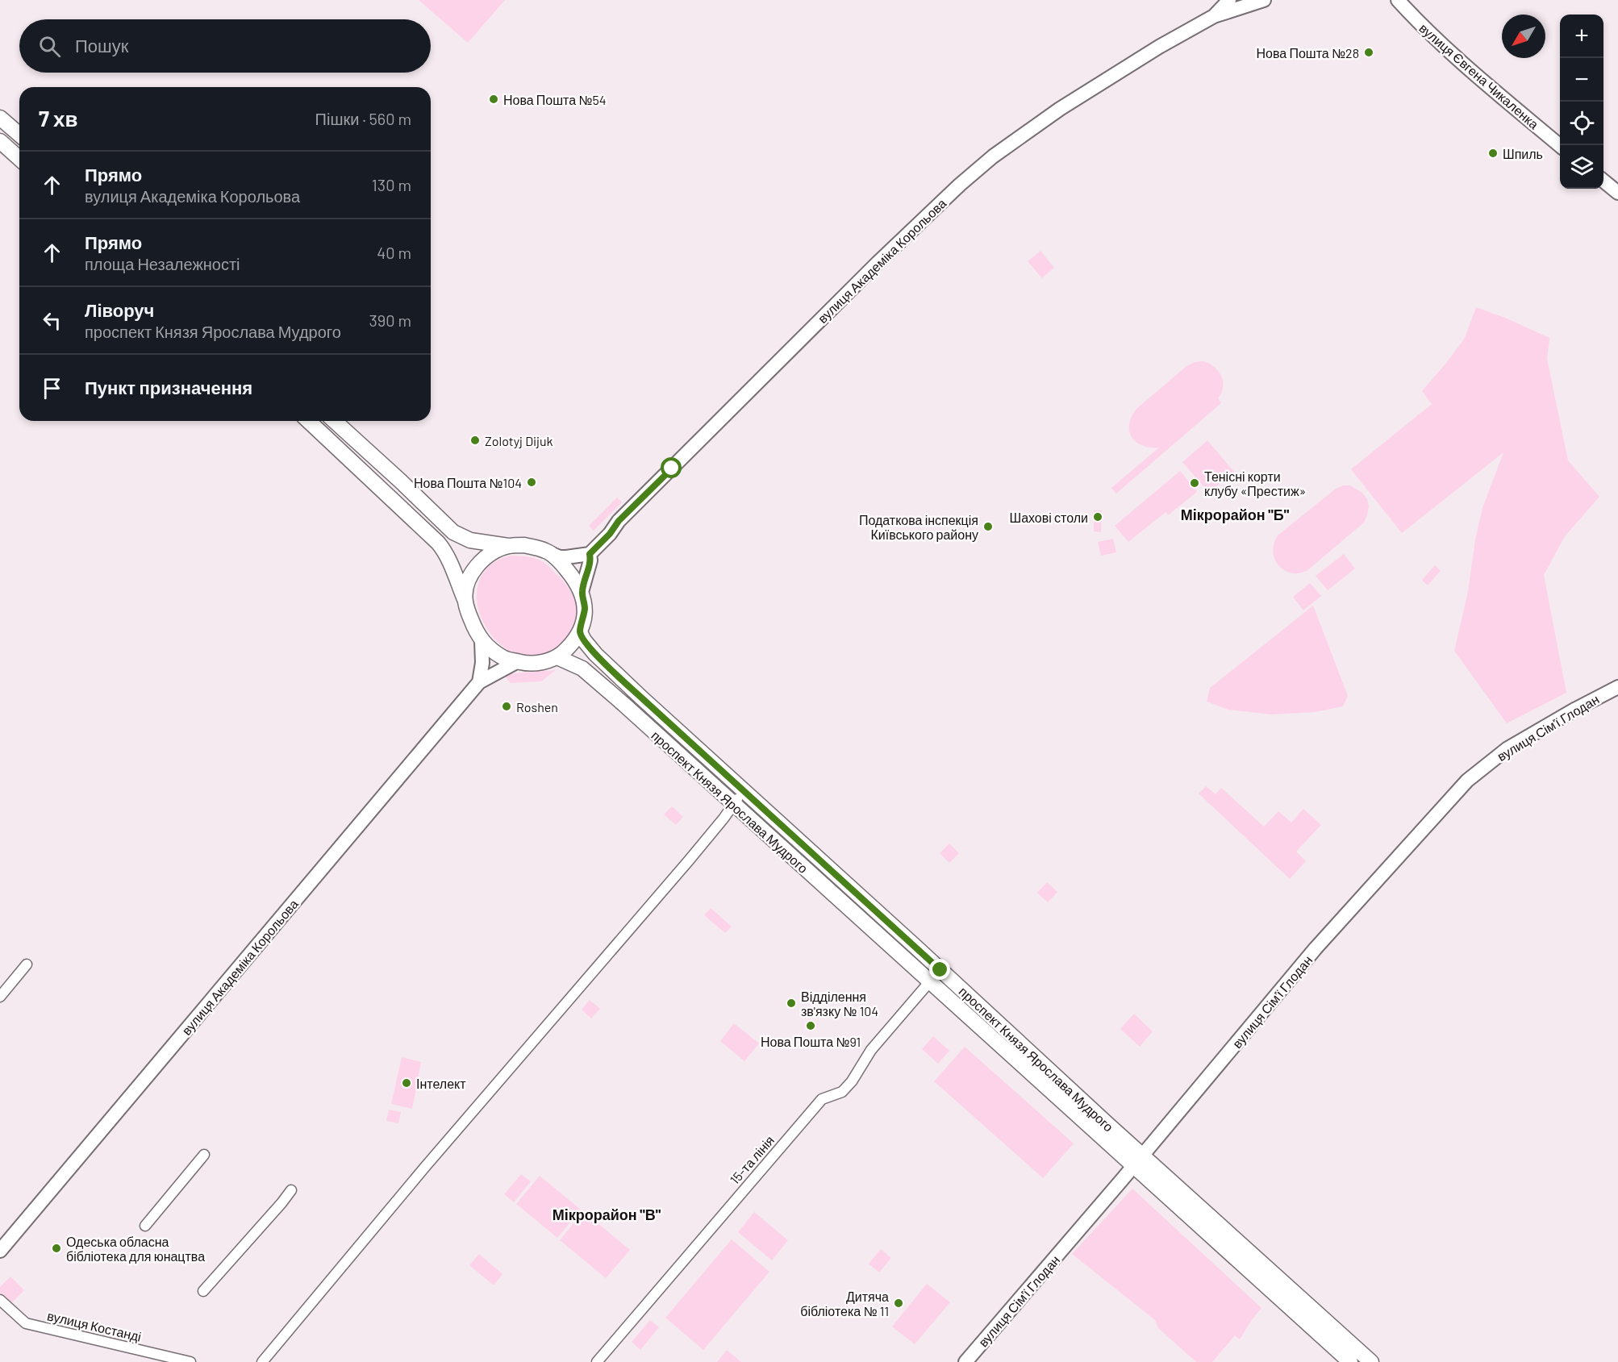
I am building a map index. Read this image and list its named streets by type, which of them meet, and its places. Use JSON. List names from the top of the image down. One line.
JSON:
{"streets":{"main road":["вулиця Євгена Чикаленка","вулиця Академіка Корольова","вулиця Сім'ї Глодан","проспект Князя Ярослава Мудрого"],"street":["15-та лінія","вулиця Костанді"]},"crossings":[["вулиця Академіка Корольова","проспект Князя Ярослава Мудрого"],["вулиця Сім'ї Глодан","проспект Князя Ярослава Мудрого"],["проспект Князя Ярослава Мудрого","15-та лінія"]],"districts":["Мікрорайон \"Б\"","Мікрорайон \"В\""],"places":["Нова Пошта №28","Нова Пошта №54","Шпиль","Zolotyj Dijuk","Нова Пошта №104","Тенісні корти клубу «Престиж»","Шахові столи","Податкова інспекція Київського району","Roshen","Відділення зв'язку № 104","Нова Пошта №91","Інтелект","Одеська обласна бібліотека для юнацтва","Дитяча бібліотека № 11"],"north":"bottom left","page":{"map_buttons":["+","−"],"search":"Пошук","heading":["7 хв","Пішки · 560 m"],"list":[["Прямо","вулиця Академіка Корольова","130 m"],["Прямо","площа Незалежності","40 m"],["Ліворуч","проспект Князя Ярослава Мудрого","390 m"],"Пункт призначення"]}}
